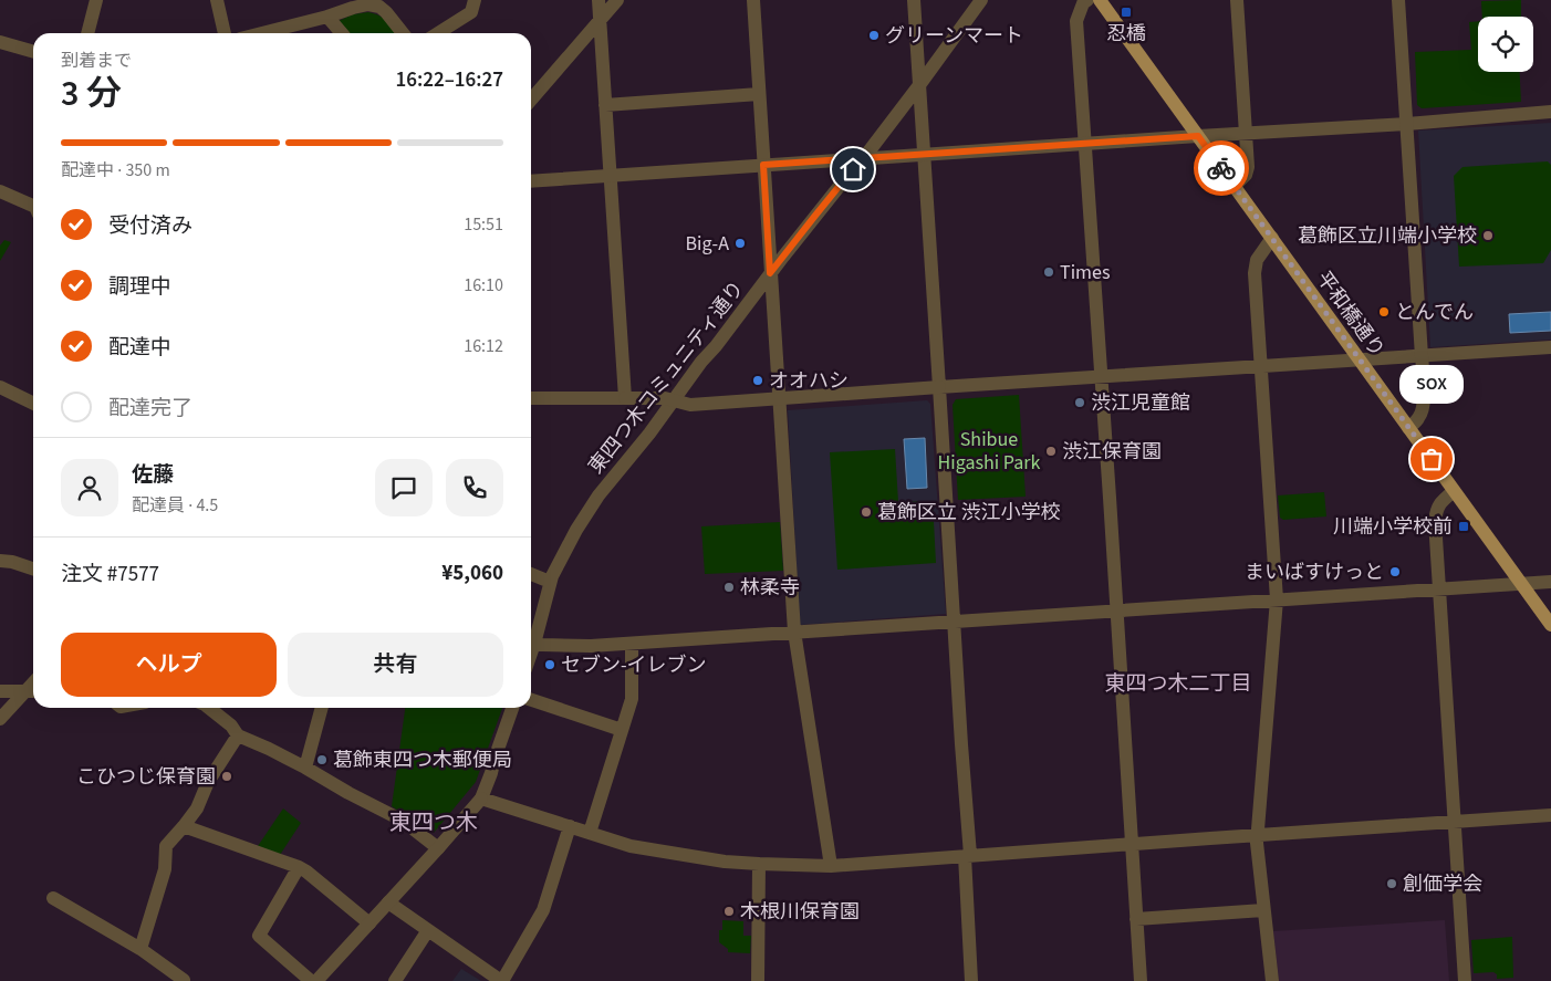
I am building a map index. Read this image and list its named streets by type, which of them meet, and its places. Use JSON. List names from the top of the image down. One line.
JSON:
{"streets":{"main road":["平和橋通り"],"street":["東四つ木コミュニティ通り"]},"districts":["東四つ木二丁目","東四つ木"],"parks":["Shibue Higashi Park"],"places":{"transit":["忍橋","川端小学校前"],"other":["グリーンマート","葛飾区立川端小学校","Big-A","Times","とんでん","オオハシ","渋江児童館","渋江保育園","SOX","葛飾区立 渋江小学校","まいばすけっと","林柔寺","セブン-イレブン","葛飾東四つ木郵便局","こひつじ保育園","創価学会","木根川保育園"]},"page":{"heading":["3 分","到着まで","16:22–16:27"],"panel":["佐藤","配達員 · 4.5","注文 #7577","¥5,060"],"bar":"配達中 · 350 m","list":[["受付済み","15:51"],["調理中","16:10"],["配達中","16:12"],"配達完了"],"bubble":"SOX","buttons":["ヘルプ","共有"]}}
